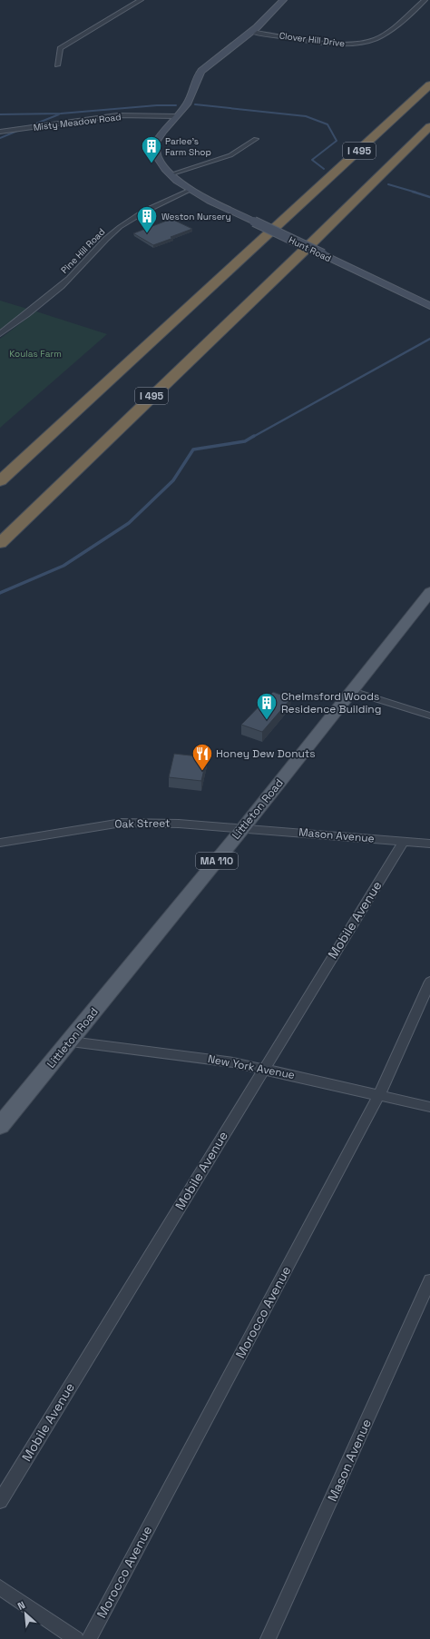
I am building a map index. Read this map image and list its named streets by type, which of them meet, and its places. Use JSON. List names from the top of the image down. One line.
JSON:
{"streets":{"highway":["I 495"],"main road":["Littleton Road","MA 110"],"street":["Clover Hill Drive","Misty Meadow Road","Hunt Road","Pine Hill Road","Oak Street","Mason Avenue","Mobile Avenue","New York Avenue","Morocco Avenue"]},"crossings":[["Hunt Road","Pine Hill Road"],["Littleton Road","Oak Street"],["Littleton Road","Mason Avenue"],["Littleton Road","New York Avenue"],["Oak Street","Mason Avenue"],["Mason Avenue","Mobile Avenue"],["Mobile Avenue","New York Avenue"],["New York Avenue","Morocco Avenue"]],"parks":["Koulas Farm"],"places":{"building":["Parlee's Farm Shop","Weston Nursery","Chelmsford Woods Residence Building"],"restaurant":["Honey Dew Donuts"]},"north":"top left"}
